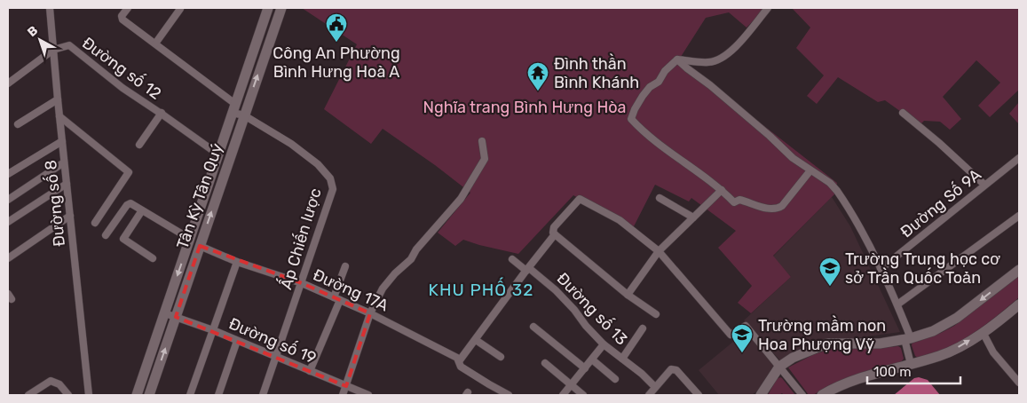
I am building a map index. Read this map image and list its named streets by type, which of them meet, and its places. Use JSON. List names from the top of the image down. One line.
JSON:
{"streets":{"main road":["Tân Kỳ Tân Quý"],"street":["Đường số 12","Đường số 8","Đường Số 9A","Ấp Chiến lược","Đường 17A","Đường số 13","Đường số 19"]},"crossings":[["Đường số 12","Tân Kỳ Tân Quý"],["Đường số 12","Đường số 8"],["Tân Kỳ Tân Quý","Ấp Chiến lược"],["Tân Kỳ Tân Quý","Đường 17A"],["Tân Kỳ Tân Quý","Đường số 19"],["Ấp Chiến lược","Đường 17A"],["Ấp Chiến lược","Đường số 19"]],"districts":["KHU PHỐ 32"],"parks":["Nghĩa trang Bình Hưng Hòa"],"places":{"public building":["Công An Phường Bình Hưng Hoà A"],"temple":["Đình thần Bình Khánh"],"school or university":["Trường Trung học cơ sở Trần Quốc Toản","Trường mầm non Hoa Phượng Vỹ"]},"scale_bar":"100 m","north":"top left"}
